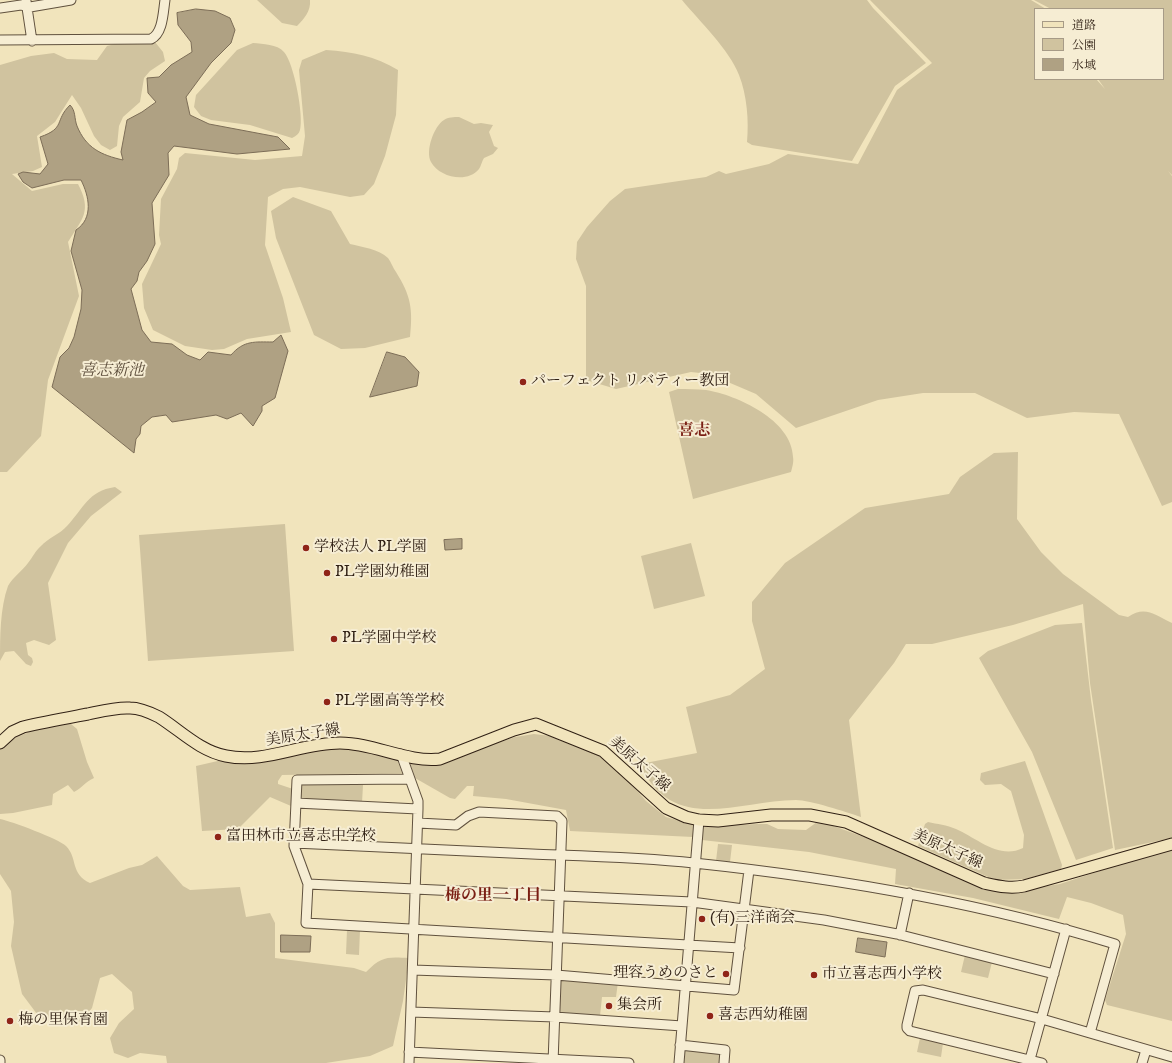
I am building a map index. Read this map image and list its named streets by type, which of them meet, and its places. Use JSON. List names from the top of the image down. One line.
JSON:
{"streets":{"main road":["美原太子線"]},"districts":["喜志","梅の里一丁目"],"water":["喜志新池"],"places":["パーフェクト リバティー教団","学校法人 PL学園","PL学園幼稚園","PL学園中学校","PL学園高等学校","富田林市立喜志中学校","(有)三洋商会","理容うめのさと","市立喜志西小学校","集会所","喜志西幼稚園","梅の里保育園"],"legend":["道路","公園","水域"]}
